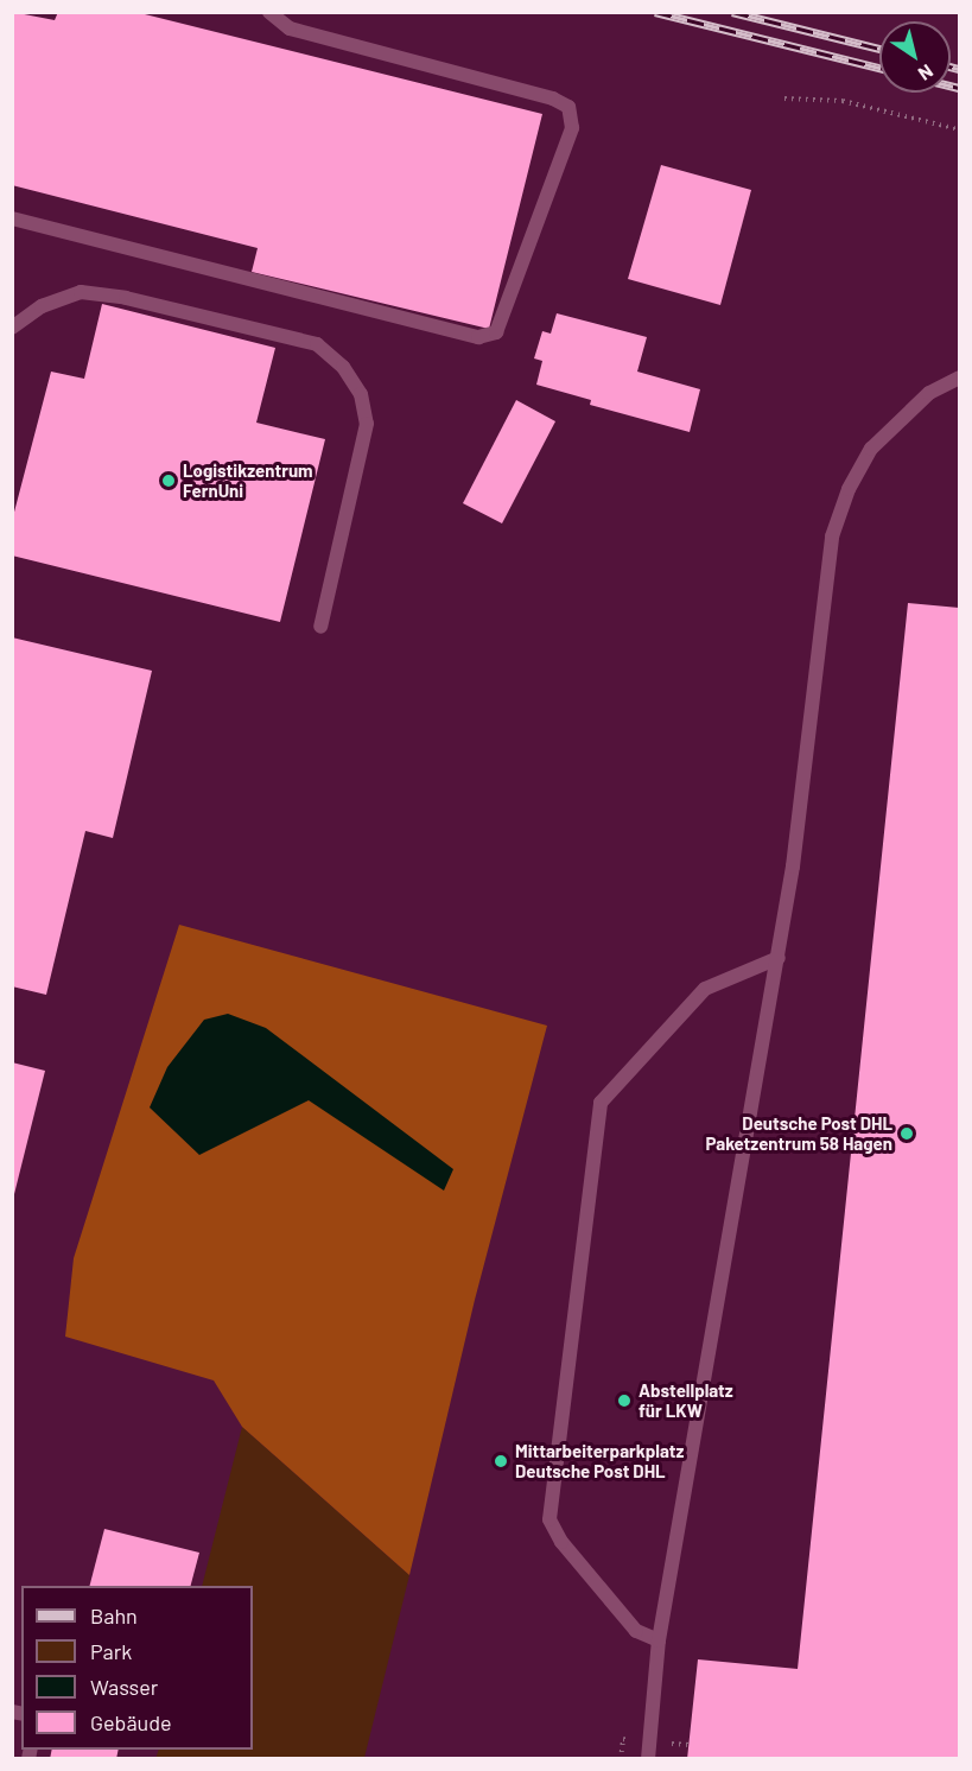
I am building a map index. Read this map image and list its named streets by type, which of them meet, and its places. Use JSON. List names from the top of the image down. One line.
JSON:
{"places":["Logistikzentrum FernUni","Deutsche Post DHL Paketzentrum 58 Hagen","Abstellplatz für LKW","Mittarbeiterparkplatz Deutsche Post DHL"],"legend":["Bahn","Park","Wasser","Gebäude"],"north":"bottom right"}
